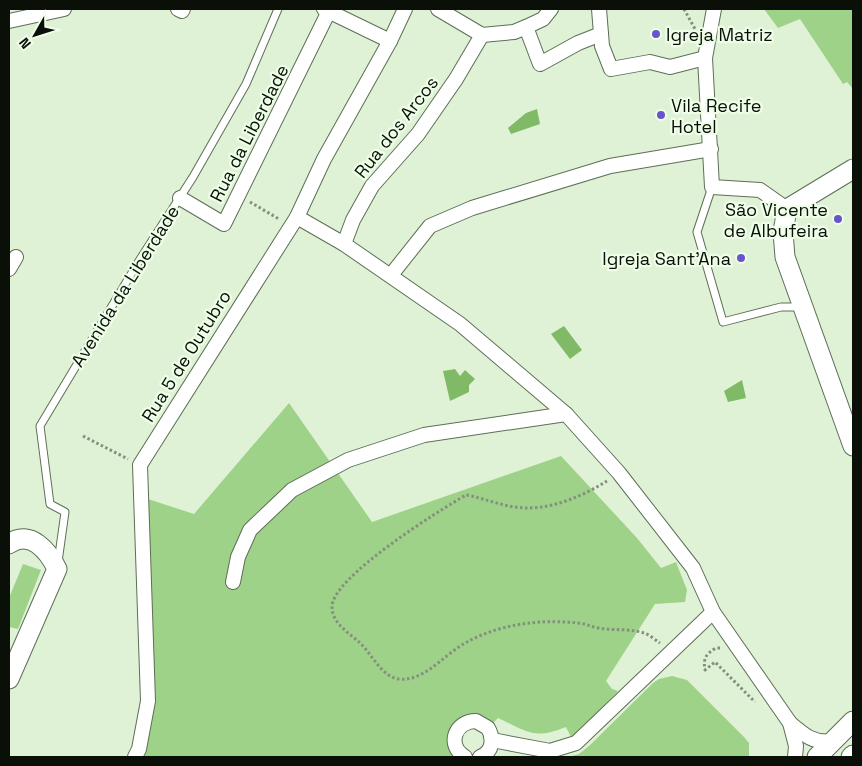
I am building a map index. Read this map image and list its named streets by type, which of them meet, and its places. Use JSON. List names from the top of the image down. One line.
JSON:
{"streets":{"street":["Rua dos Arcos","Rua da Liberdade","Avenida da Liberdade","Rua 5 de Outubro"]},"crossings":[["Rua da Liberdade","Avenida da Liberdade"]],"places":["Igreja Matriz","Vila Recife Hotel","São Vicente de Albufeira","Igreja Sant’Ana"],"north":"bottom left"}
